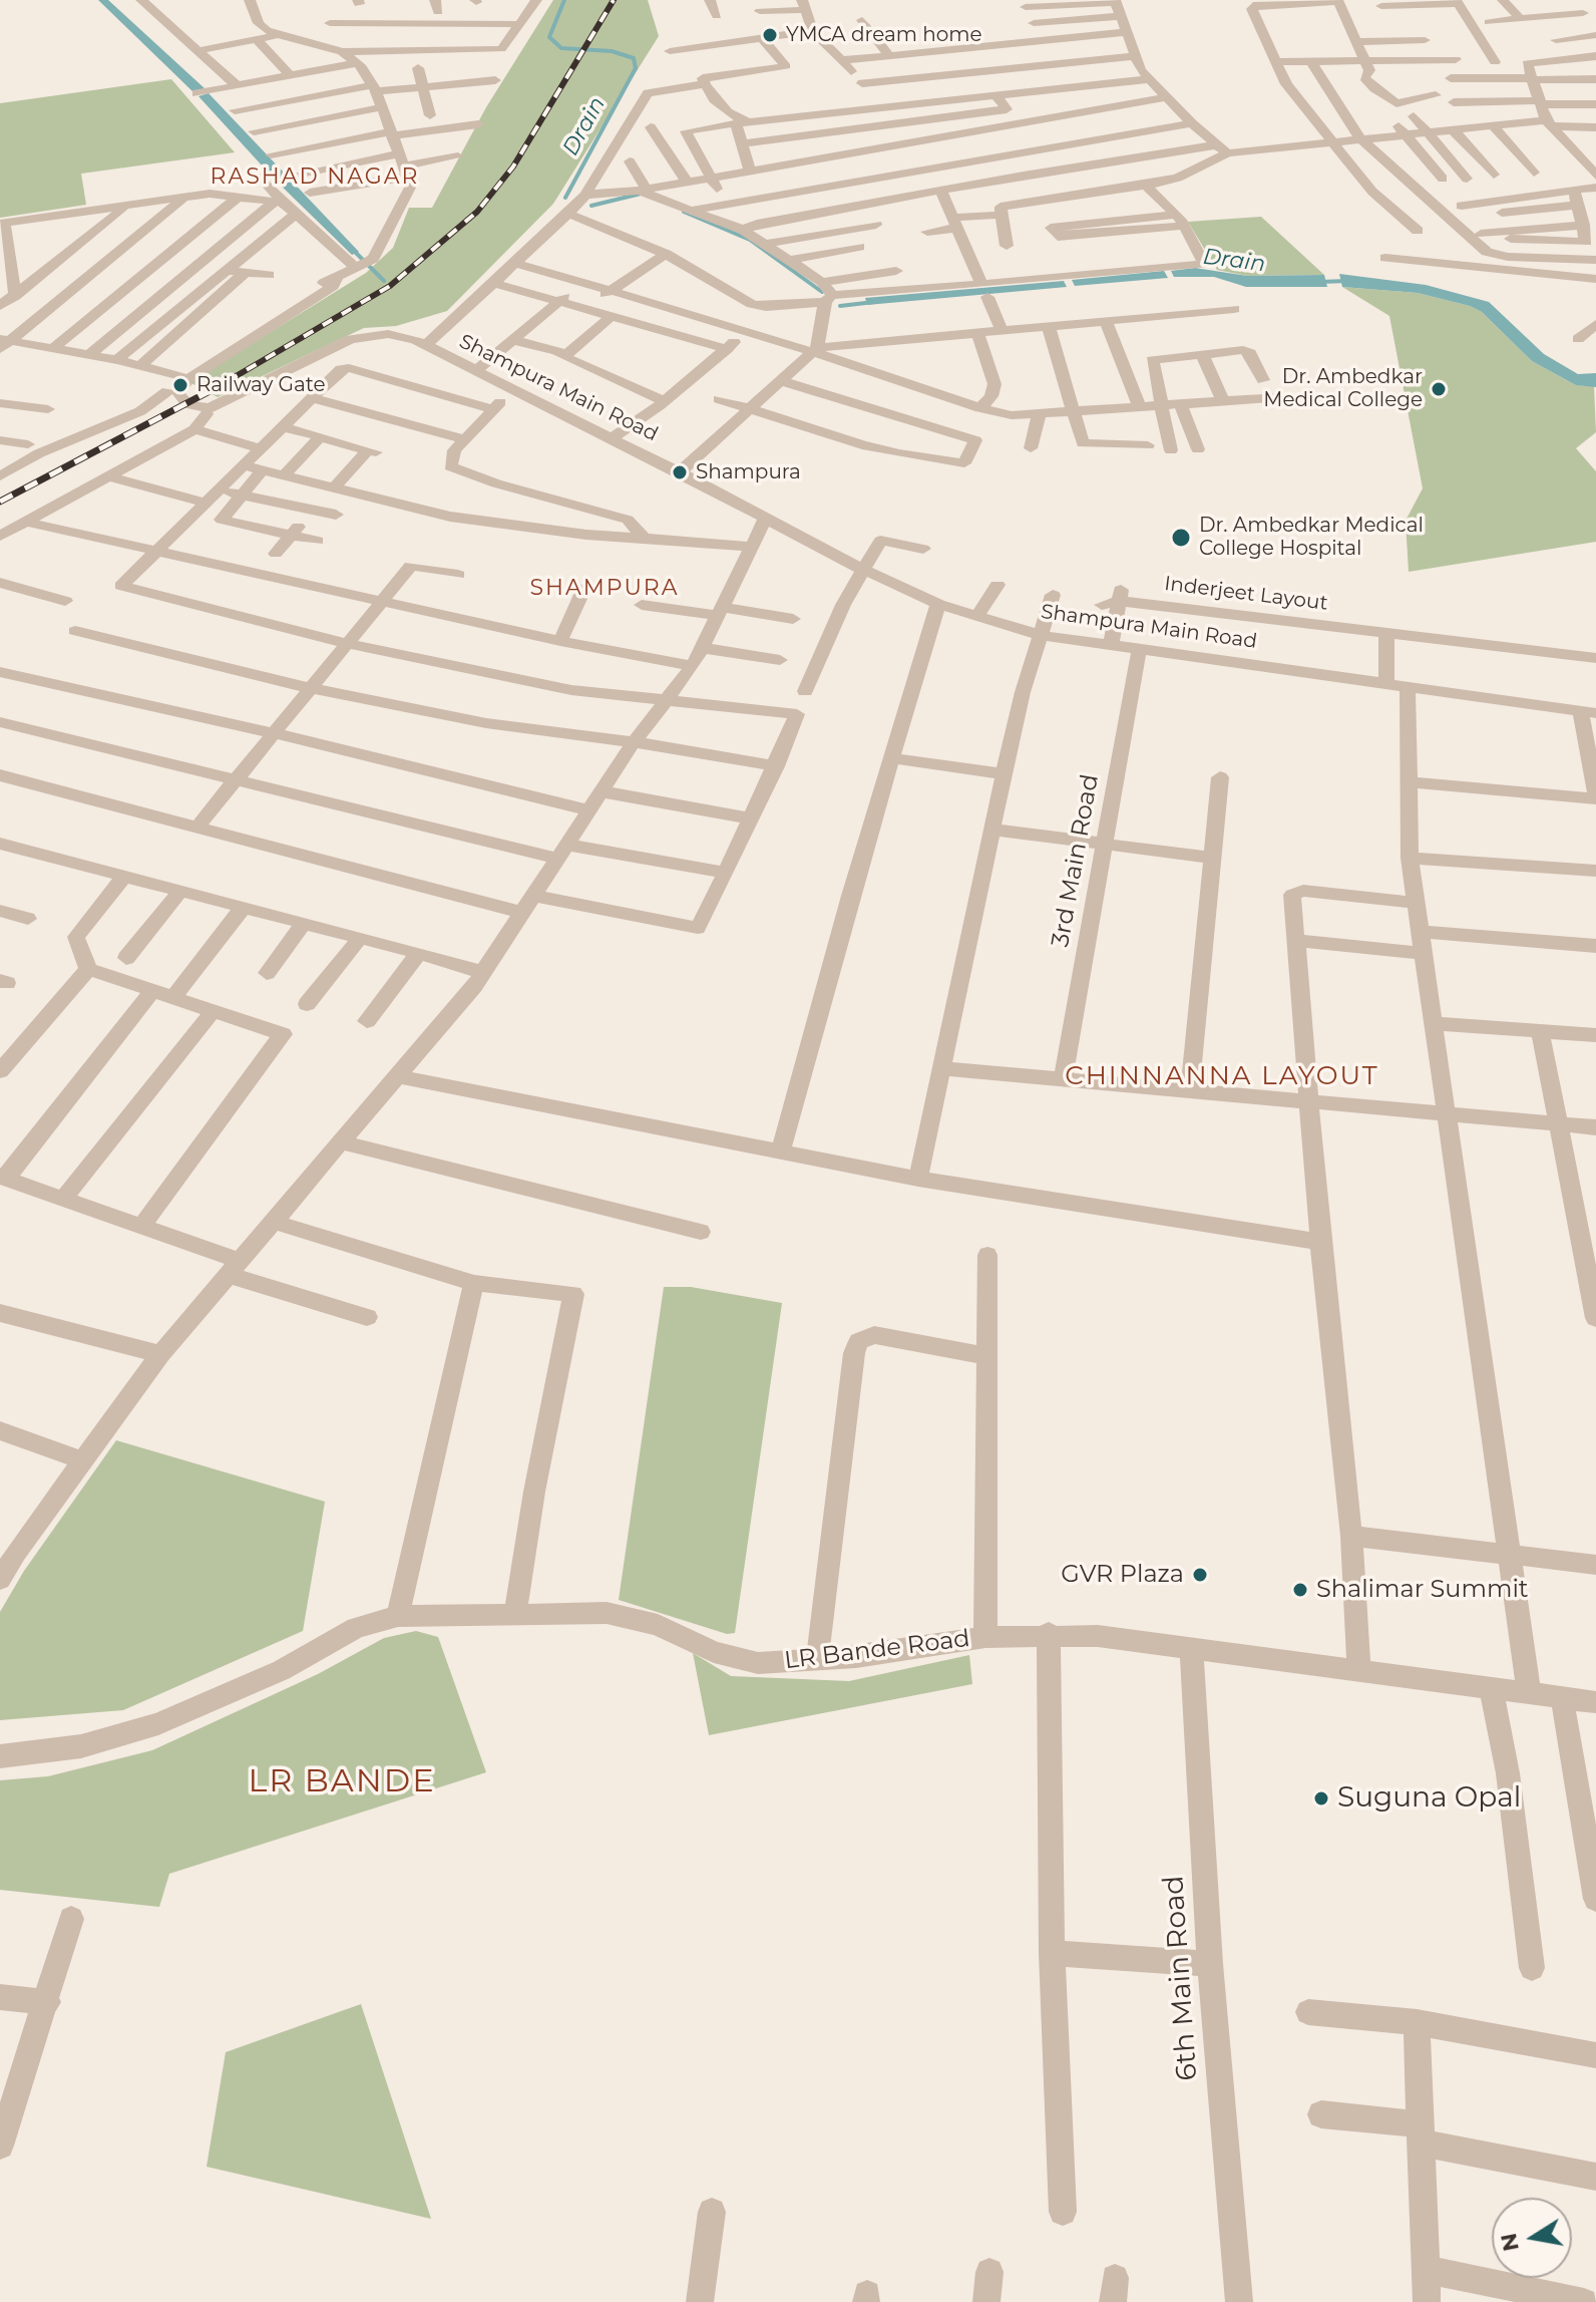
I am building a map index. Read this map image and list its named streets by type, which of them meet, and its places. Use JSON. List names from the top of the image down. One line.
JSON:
{"streets":{"street":["Shampura Main Road","Inderjeet Layout","3rd Main Road","LR Bande Road","6th Main Road"]},"crossings":[["Shampura Main Road","3rd Main Road"],["LR Bande Road","6th Main Road"]],"districts":["RASHAD NAGAR","SHAMPURA","CHINNANNA LAYOUT","LR BANDE"],"water":["Drain"],"places":["YMCA dream home","Railway Gate","Dr. Ambedkar Medical College","Shampura","Dr. Ambedkar Medical College Hospital","GVR Plaza","Shalimar Summit","Suguna Opal"],"north":"left"}
